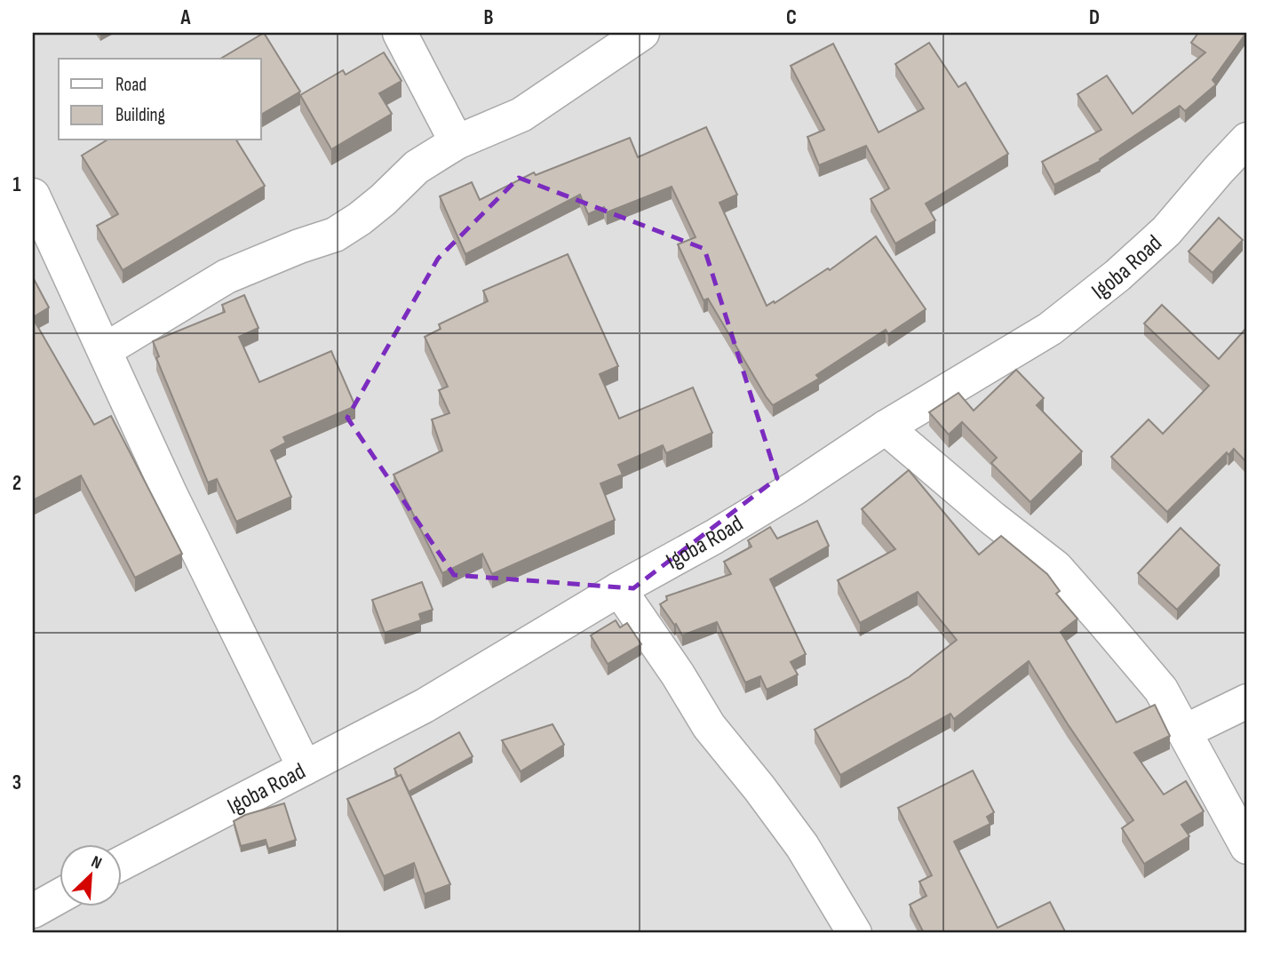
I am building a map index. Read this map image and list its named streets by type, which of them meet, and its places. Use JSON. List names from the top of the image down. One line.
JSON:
{"streets":{"street":["Igoba Road"]},"legend":["Road","Building"],"north":"top right","grid":{"columns":["A","B","C","D"],"rows":["1","2","3"]}}
